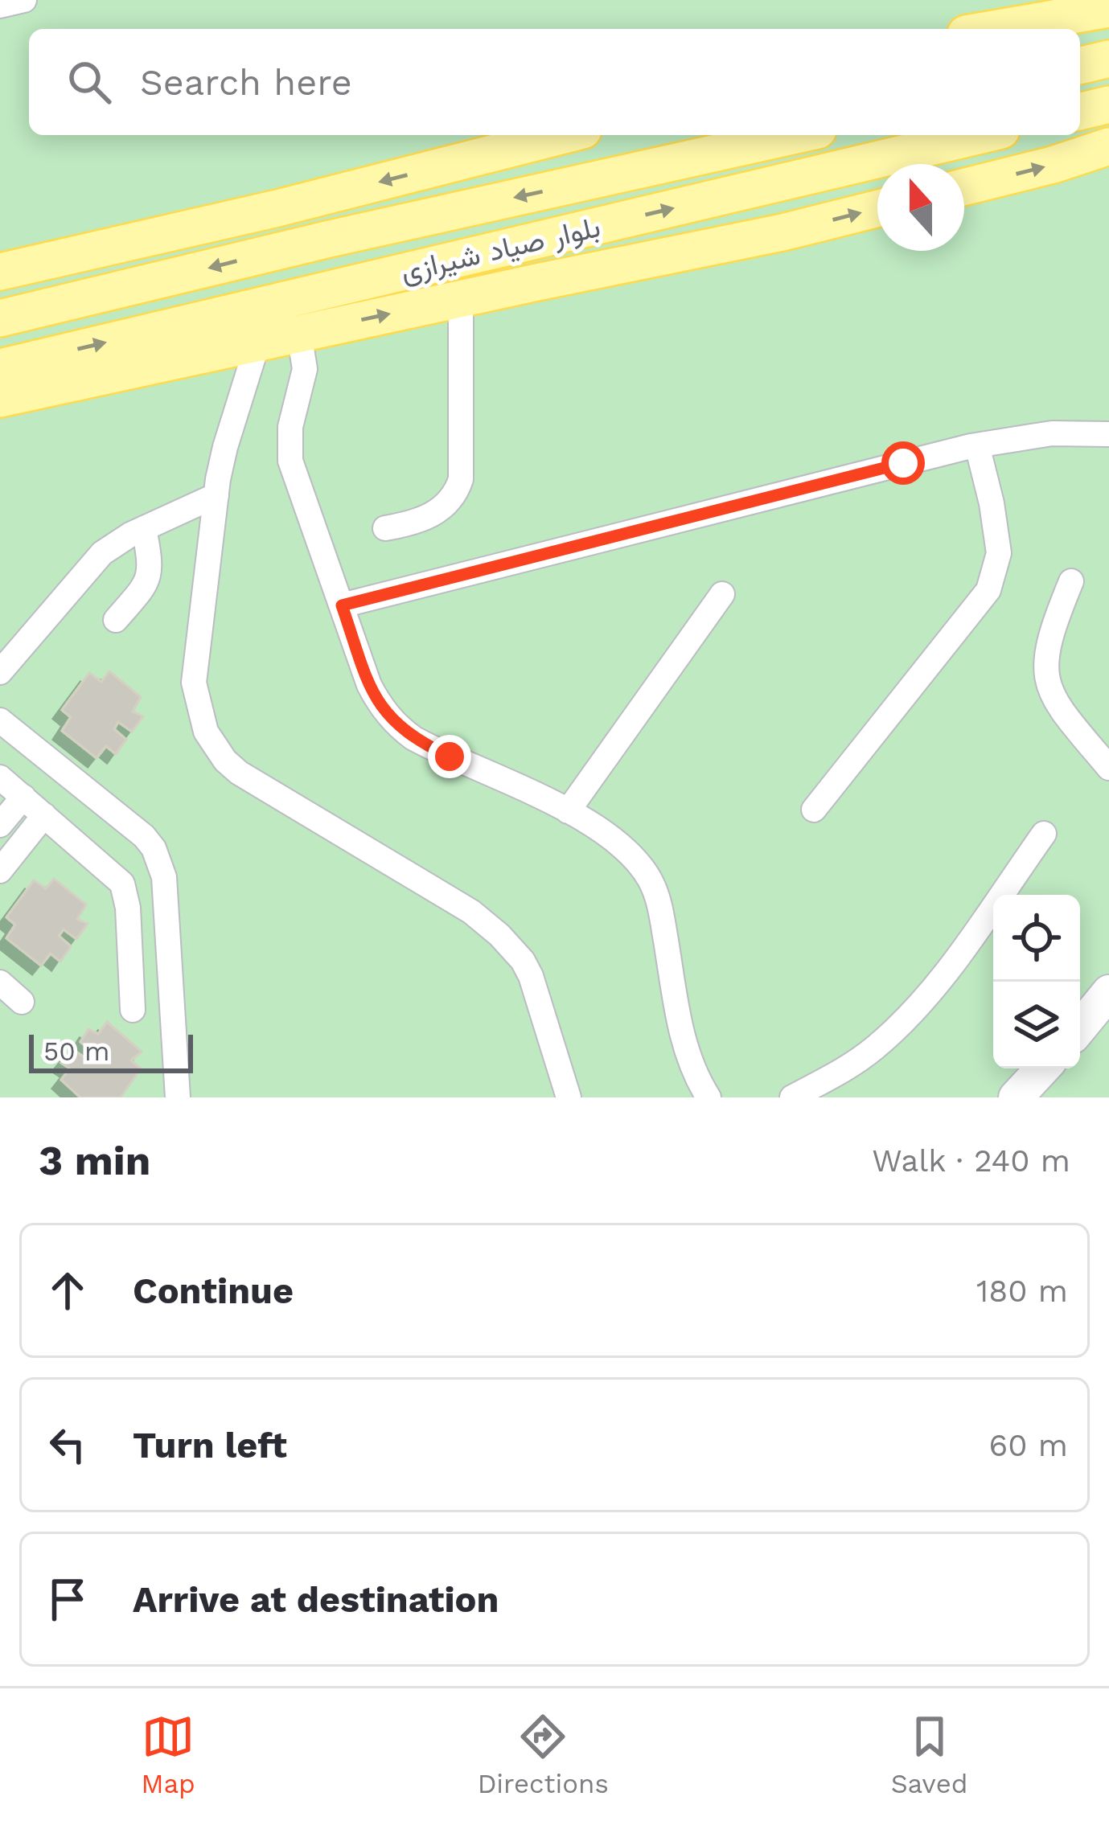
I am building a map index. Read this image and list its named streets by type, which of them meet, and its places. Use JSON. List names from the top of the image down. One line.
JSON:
{"streets":{"main road":["بلوار صیاد شیرازی"]},"scale_bar":"50 m","north":"top","page":{"search":"Search here","scale":"50 m","heading":["3 min","Walk · 240 m"],"list":[["Continue","180 m"],["Turn left","60 m"],"Arrive at destination"],"nav":["Map","Directions","Saved"]}}
